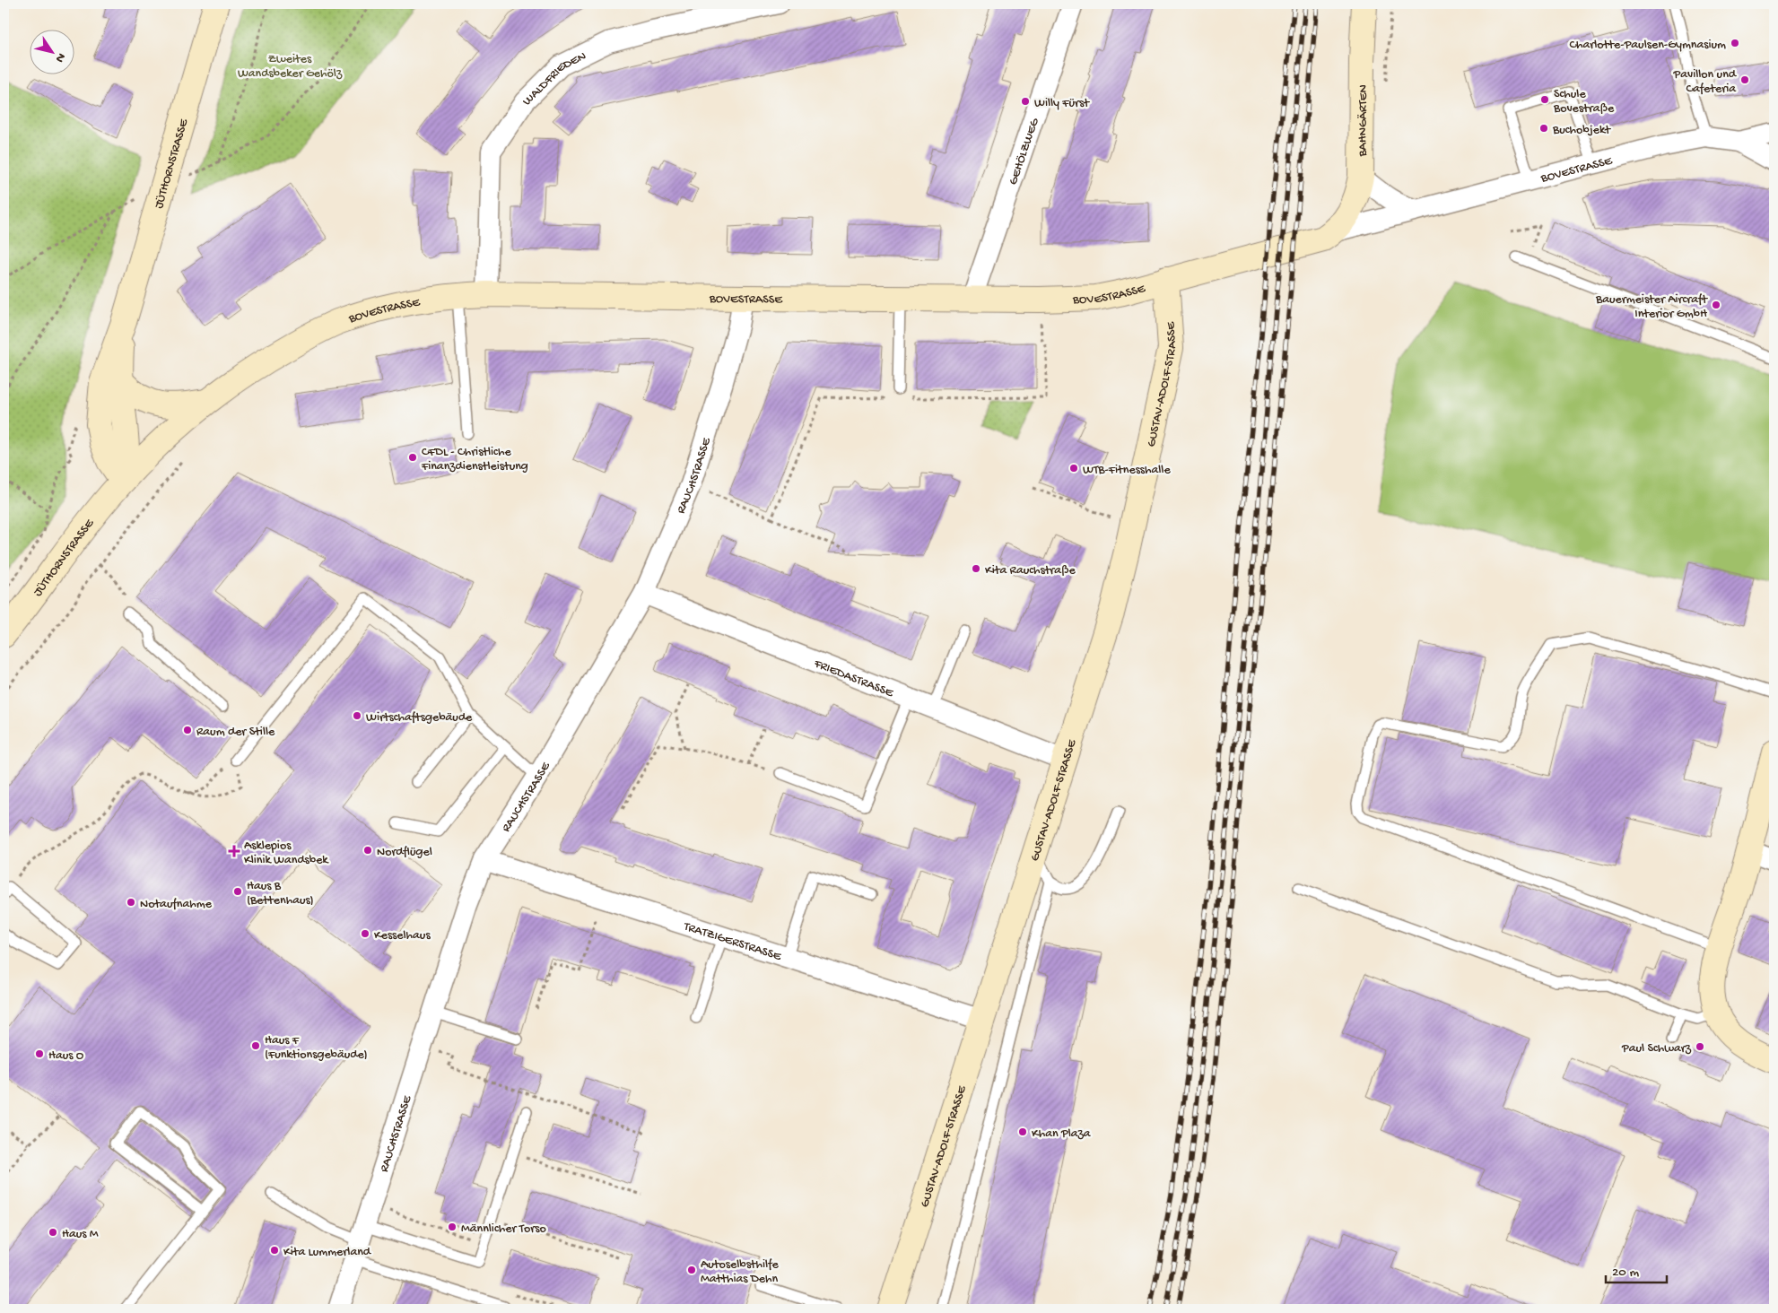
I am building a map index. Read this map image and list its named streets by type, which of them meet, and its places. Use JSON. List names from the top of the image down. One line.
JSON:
{"streets":{"street":["WALDFRIEDEN","BAHNGÄRTEN","GEHÖLZWEG","JÜTHORNSTRASSE","BOVESTRASSE","GUSTAV-ADOLF-STRASSE","RAUCHSTRASSE","FRIEDASTRASSE","TRATZIGERSTRASSE"]},"crossings":[["WALDFRIEDEN","BOVESTRASSE"],["BAHNGÄRTEN","BOVESTRASSE"],["GEHÖLZWEG","BOVESTRASSE"],["JÜTHORNSTRASSE","BOVESTRASSE"],["BOVESTRASSE","GUSTAV-ADOLF-STRASSE"],["BOVESTRASSE","RAUCHSTRASSE"],["GUSTAV-ADOLF-STRASSE","FRIEDASTRASSE"],["GUSTAV-ADOLF-STRASSE","TRATZIGERSTRASSE"],["RAUCHSTRASSE","FRIEDASTRASSE"],["RAUCHSTRASSE","TRATZIGERSTRASSE"]],"parks":["Zweites Wandsbeker Gehölz"],"places":{"other":["Charlotte-Paulsen-Gymnasium","Pavillon und Cafeteria","Schule Bovestraße","Willy Fürst","Buchobjekt","Bauermeister Aircraft Interior GmbH","CFDL - Christliche Finanzdienstleistung","WTB-Fitnesshalle","Kita Rauchstraße","Wirtschaftsgebäude","Raum der Stille","Nordflügel","Haus B (Bettenhaus)","Notaufnahme","Kesselhaus","Haus F (Funktionsgebäude)","Paul Schwarz","Haus O","Khan Plaza","Männlicher Torso","Haus M","Kita Lummerland","Autoselbsthilfe Matthias Dehn"],"health":["Asklepios Klinik Wandsbek"]},"scale_bar":"20 m","north":"bottom right"}
